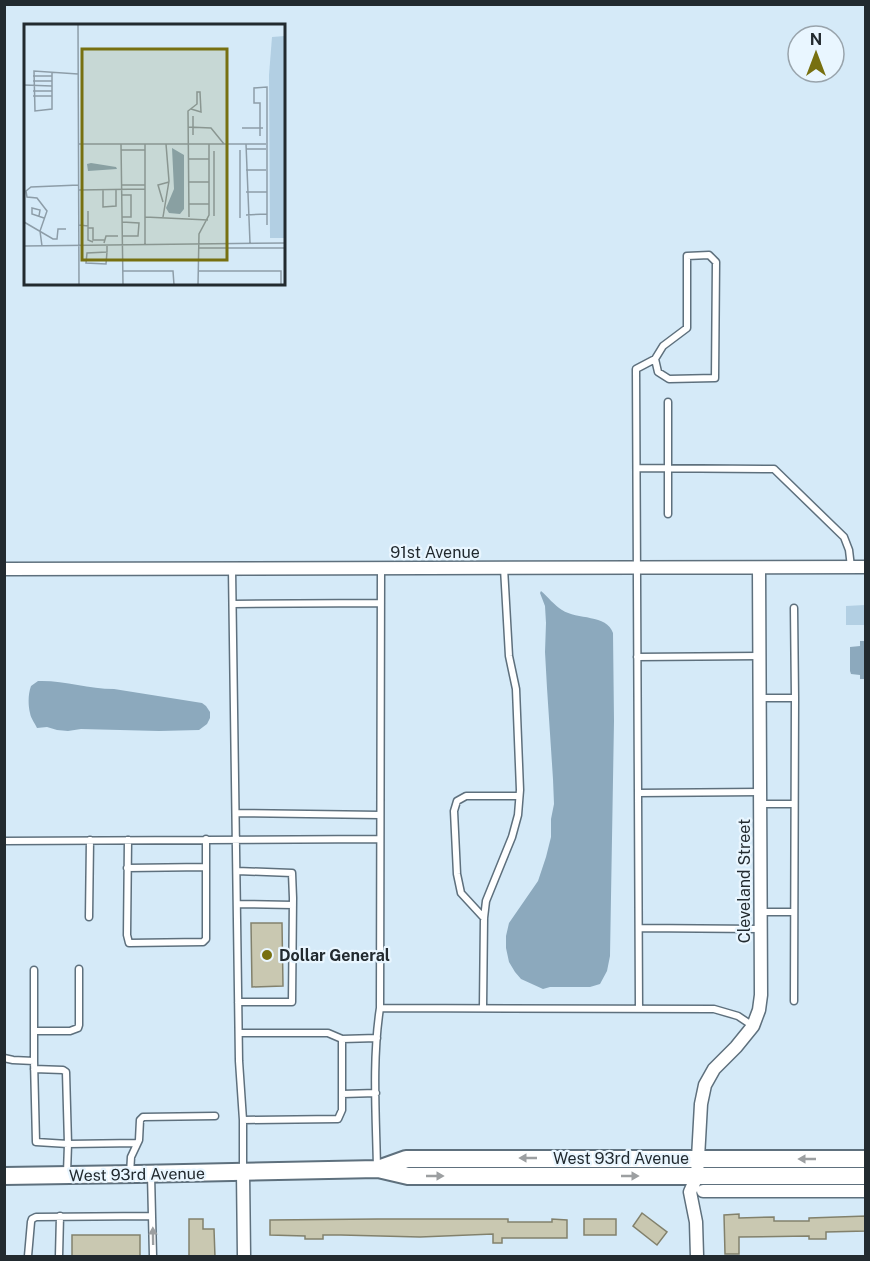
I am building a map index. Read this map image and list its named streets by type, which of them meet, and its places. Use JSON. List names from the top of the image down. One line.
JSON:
{"streets":{"street":["91st Avenue","Cleveland Street","West 93rd Avenue"]},"crossings":[["91st Avenue","Cleveland Street"],["Cleveland Street","West 93rd Avenue"]],"places":["Dollar General"],"north":"top"}
